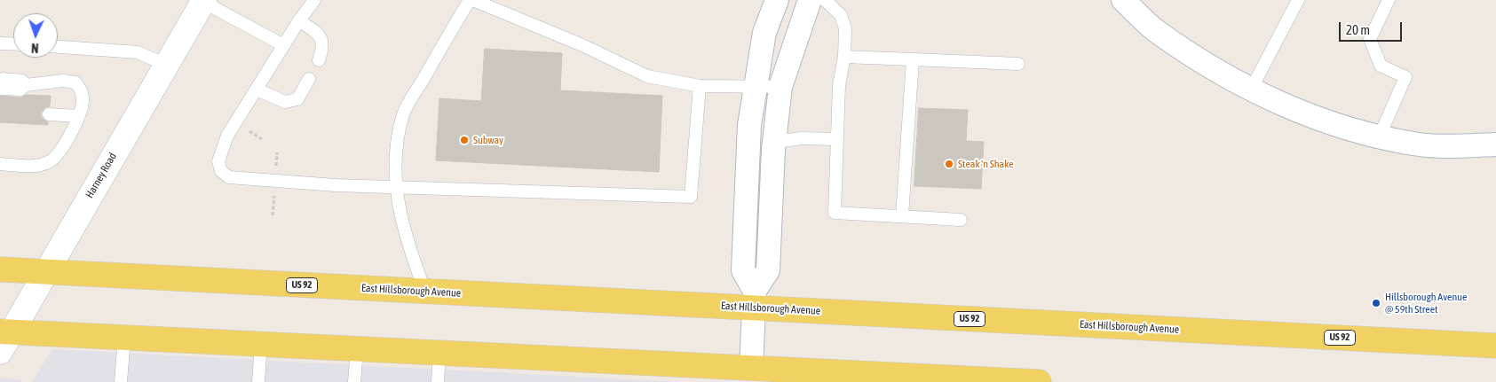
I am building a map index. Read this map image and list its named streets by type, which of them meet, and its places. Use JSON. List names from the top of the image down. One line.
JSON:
{"streets":{"main road":["US 92","East Hillsborough Avenue"],"street":["Harney Road"]},"crossings":[["Harney Road","US 92"],["Harney Road","East Hillsborough Avenue"],["US 92","East Hillsborough Avenue"]],"places":["Subway","Steak 'n Shake","Hillsborough Avenue @ 59th Street"],"scale_bar":"20 m","north":"bottom"}
